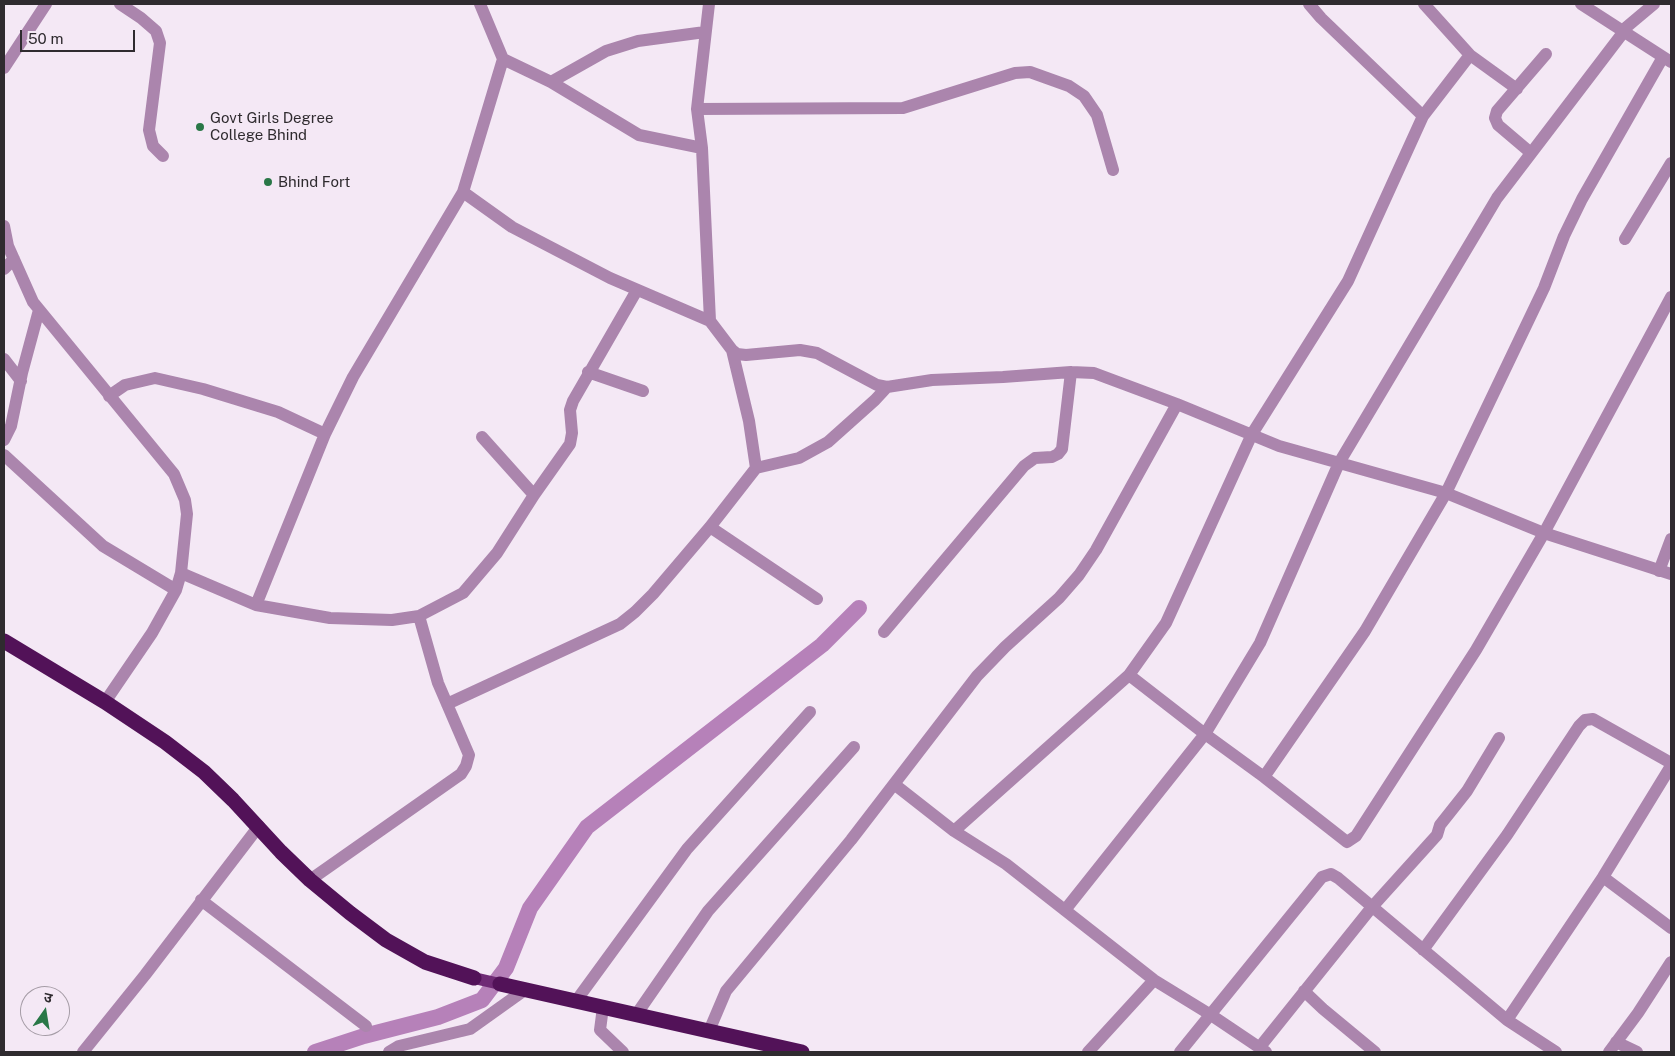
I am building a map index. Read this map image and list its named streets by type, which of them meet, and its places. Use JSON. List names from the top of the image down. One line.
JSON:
{"places":["Govt Girls Degree College Bhind","Bhind Fort"],"scale_bar":"50 m","north":"top"}
